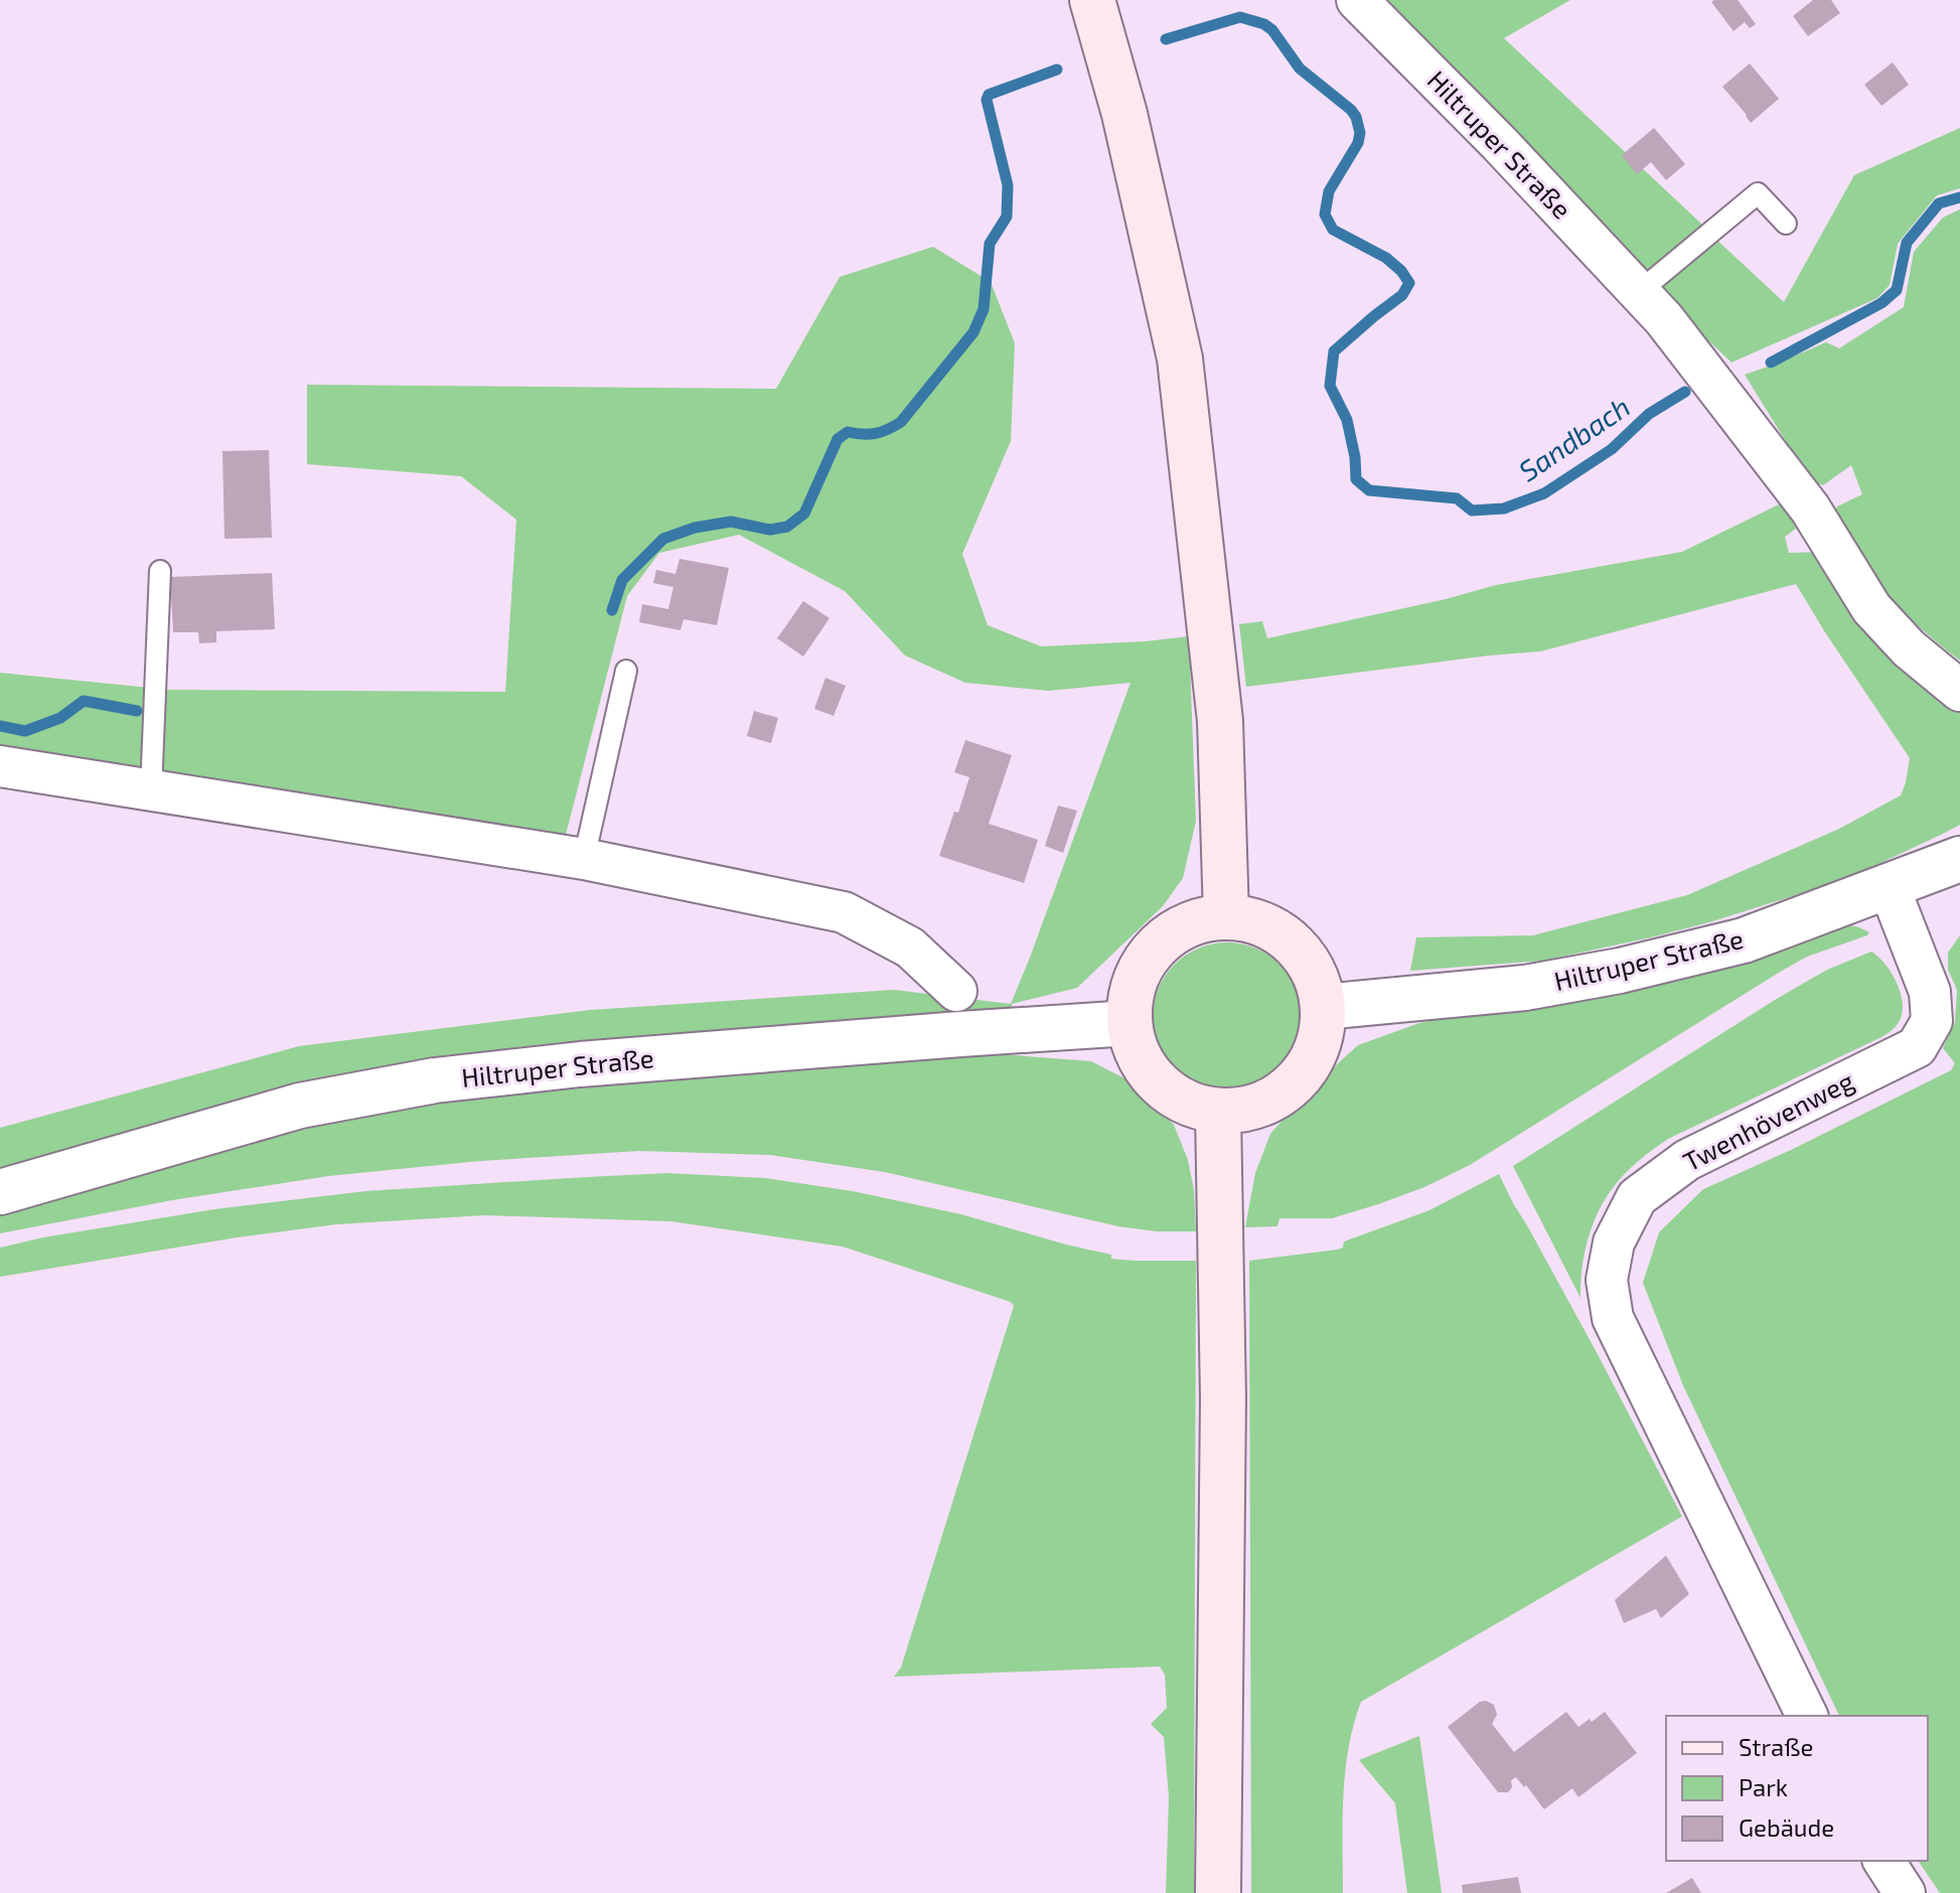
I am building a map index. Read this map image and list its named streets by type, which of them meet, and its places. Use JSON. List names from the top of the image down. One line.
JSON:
{"streets":{"street":["Hiltruper Straße","Twenhövenweg"]},"crossings":[["Hiltruper Straße","Twenhövenweg"]],"water":["Sandbach"],"legend":["Straße","Park","Gebäude"]}
